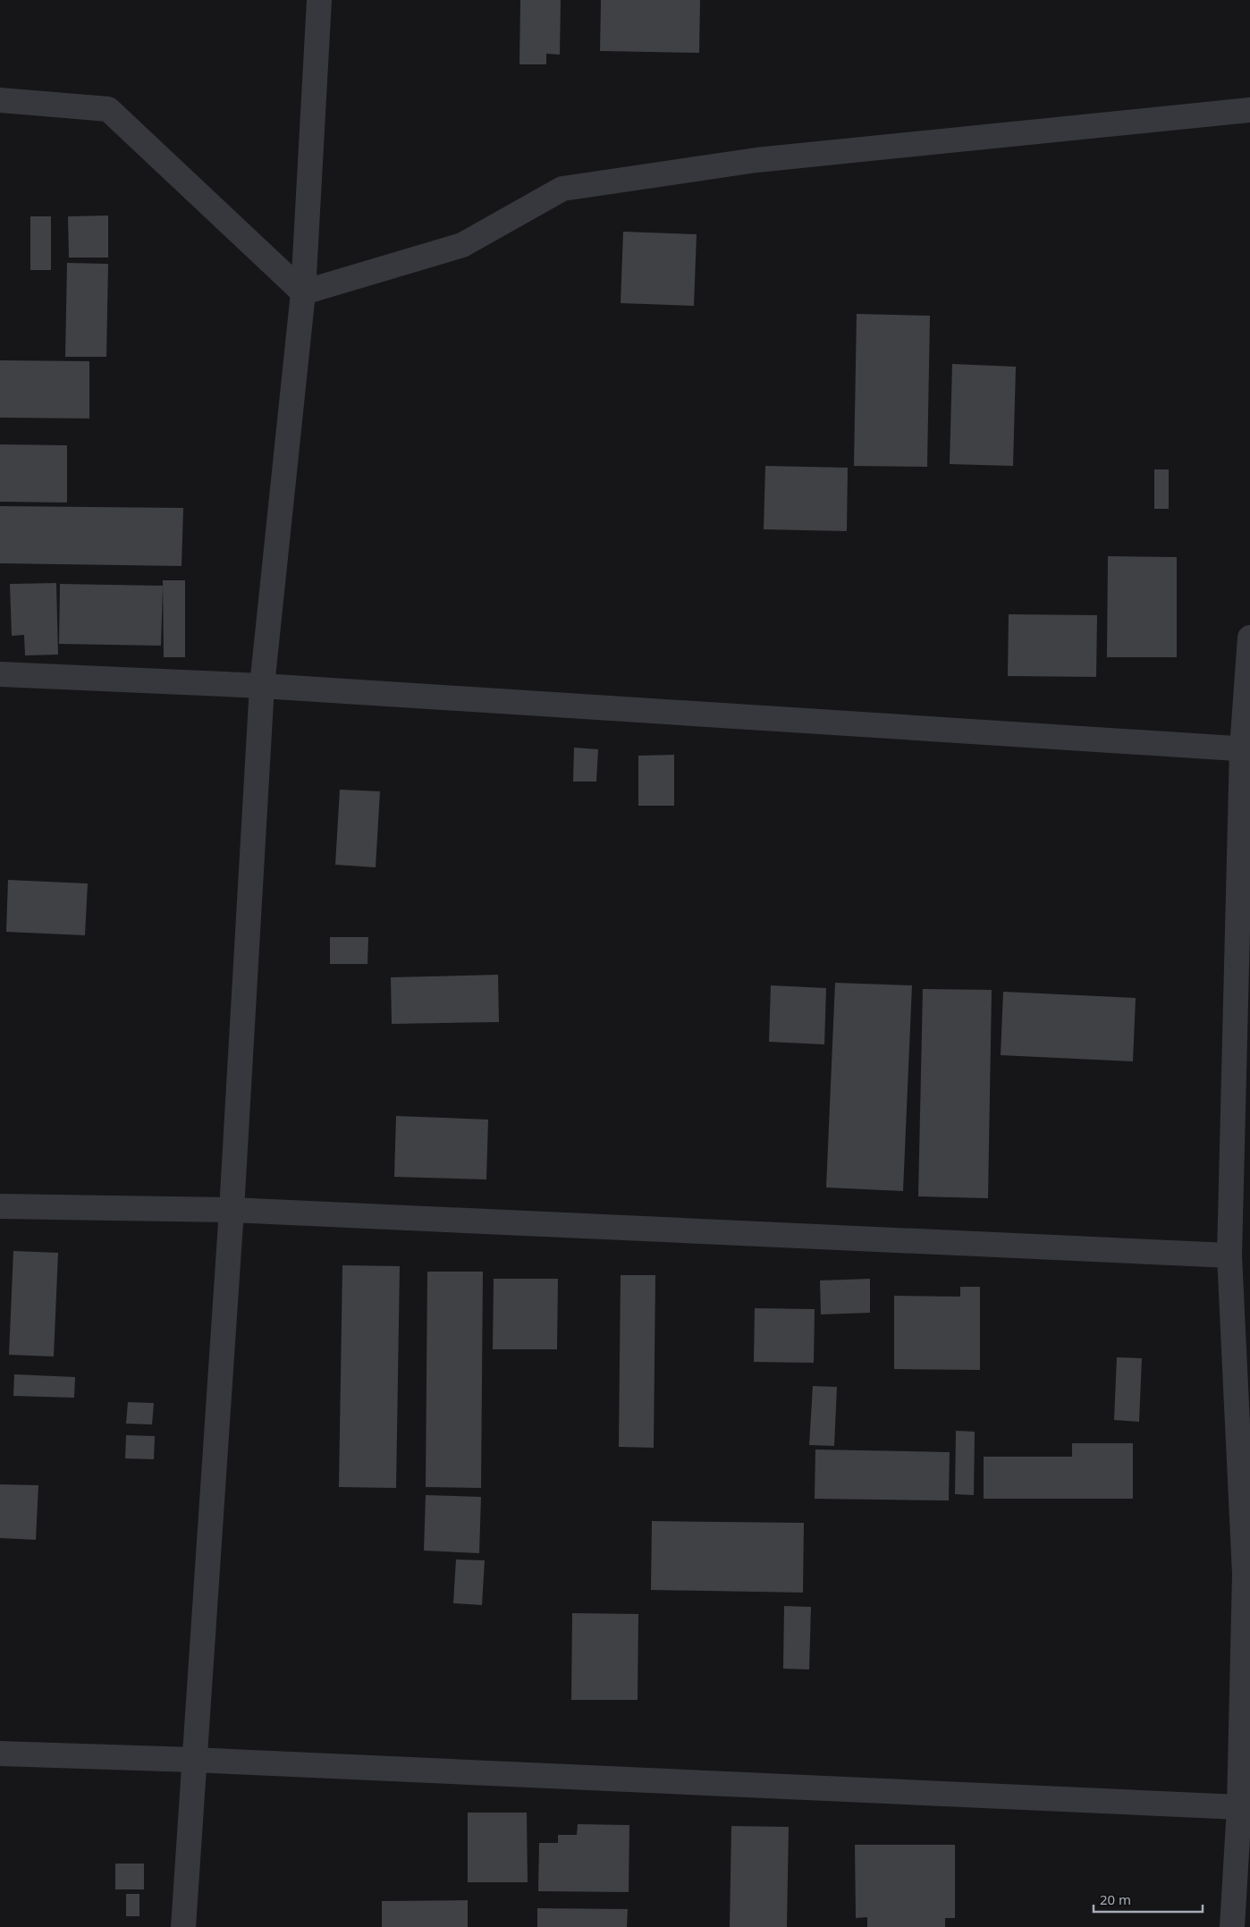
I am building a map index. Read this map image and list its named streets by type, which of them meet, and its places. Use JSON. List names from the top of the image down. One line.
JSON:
{"scale_bar":"20 m"}
